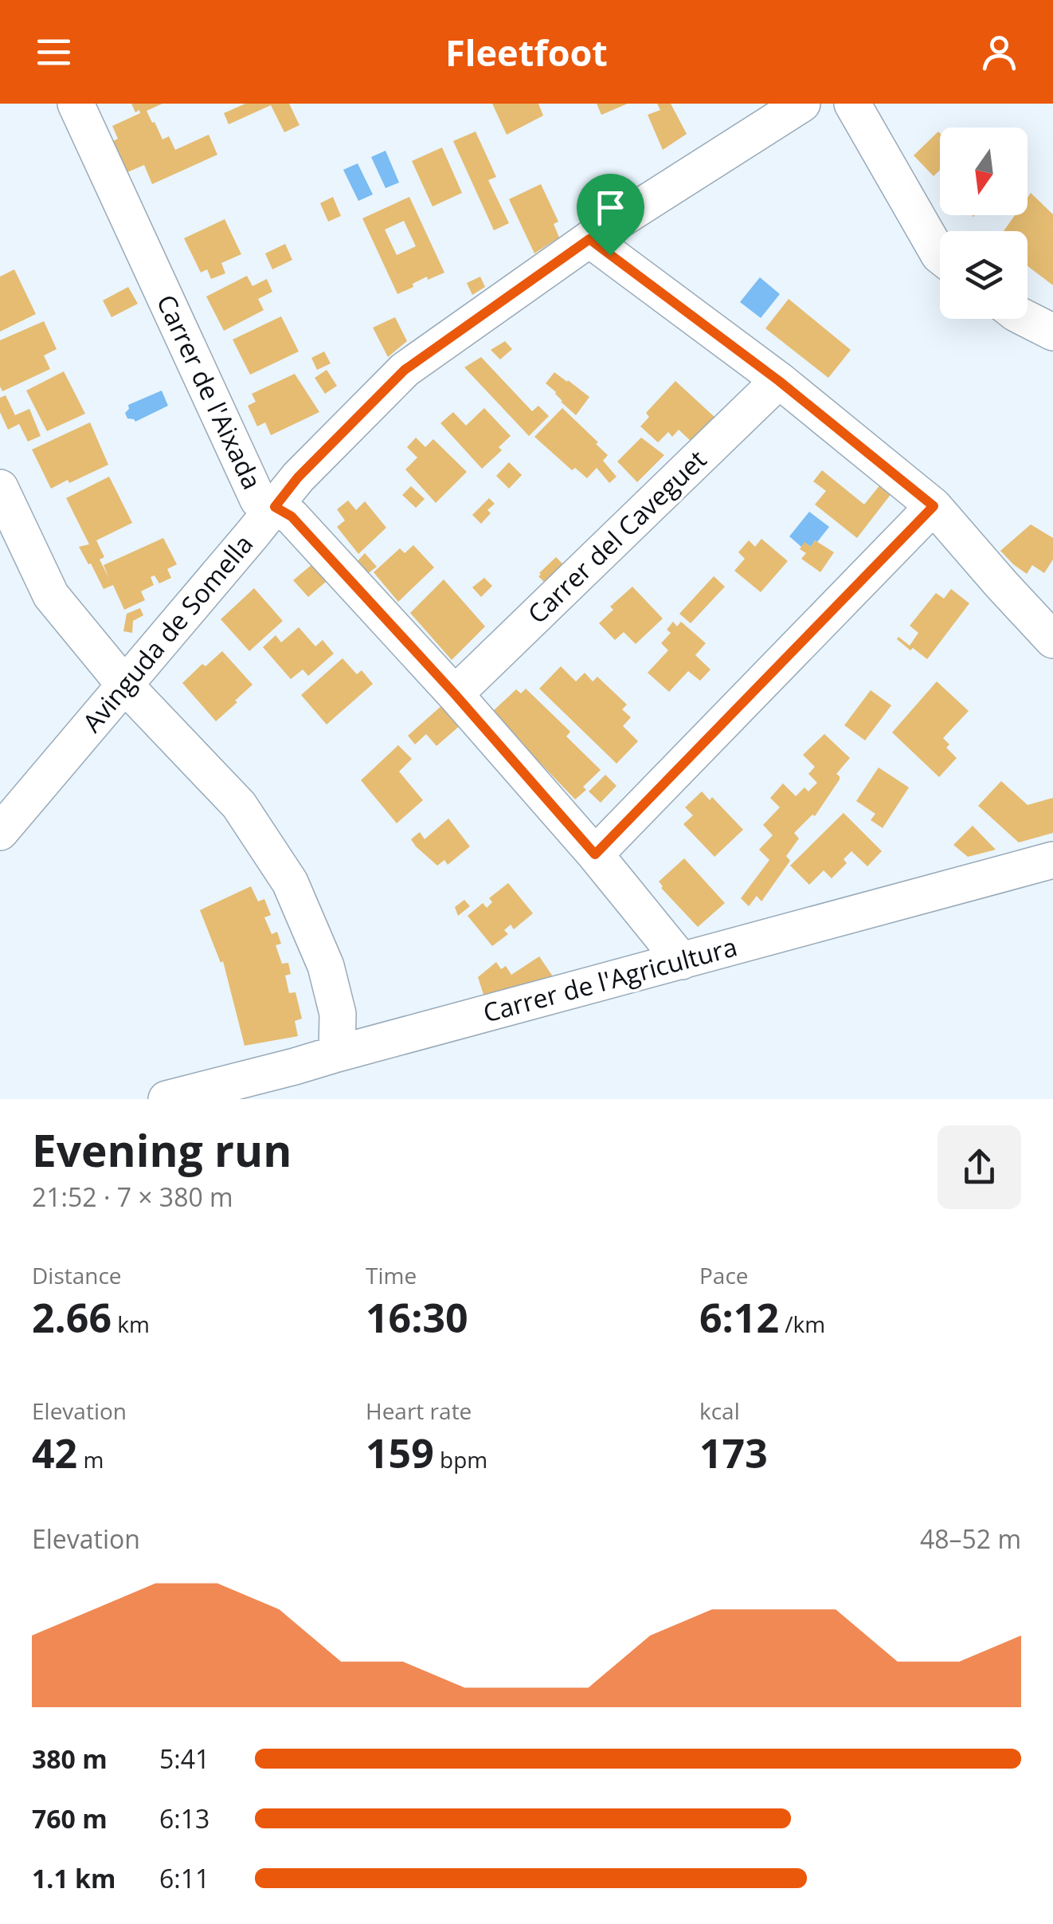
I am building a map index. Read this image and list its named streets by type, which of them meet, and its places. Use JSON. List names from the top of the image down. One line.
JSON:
{"streets":{"street":["Carrer de l'Aixada","Carrer del Caveguet","Avinguda de Somella","Carrer de l'Agricultura"]},"crossings":[["Carrer de l'Aixada","Carrer del Caveguet"],["Carrer de l'Aixada","Avinguda de Somella"],["Carrer de l'Aixada","Carrer de l'Agricultura"]],"north":"bottom","page":{"header":"Fleetfoot","heading":["Evening run","21:52 · 7 × 380 m"],"stats":[["Distance","2.66 km"],["Time","16:30"],["Pace","6:12 /km"],["Elevation","42 m"],["Heart rate","159 bpm"],["kcal","173"]],"chart":["Elevation","48–52 m"],"list":[{"name":"380 m","note":"5:41"},{"name":"760 m","note":"6:13"},{"name":"1.1 km","note":"6:11"}]}}
